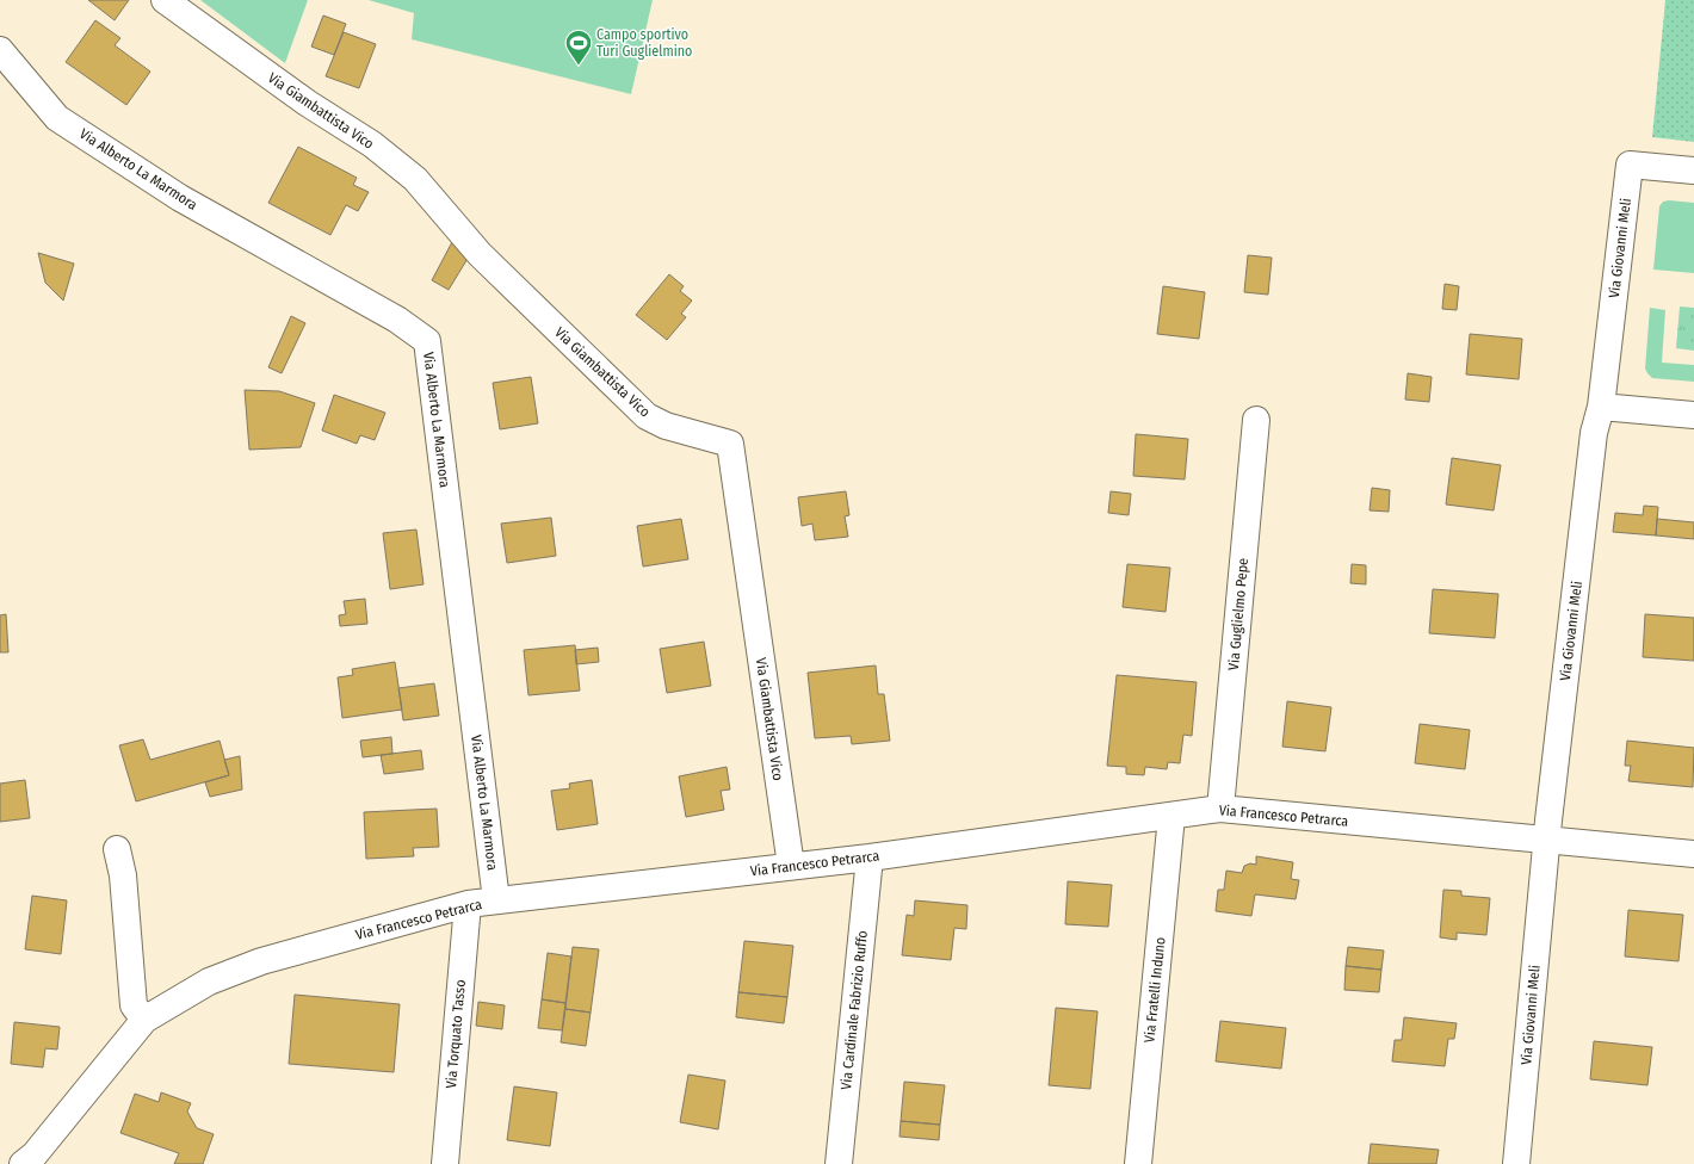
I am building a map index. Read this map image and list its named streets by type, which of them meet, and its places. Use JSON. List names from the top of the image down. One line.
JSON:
{"streets":{"street":["Via Giambattista Vico","Via Alberto La Marmora","Via Giovanni Meli","Via Guglielmo Pepe","Via Francesco Petrarca","Via Fratelli Induno","Via Cardinale Fabrizio Ruffo","Via Torquato Tasso"]},"crossings":[["Via Giambattista Vico","Via Francesco Petrarca"],["Via Alberto La Marmora","Via Francesco Petrarca"],["Via Giovanni Meli","Via Francesco Petrarca"],["Via Guglielmo Pepe","Via Francesco Petrarca"],["Via Francesco Petrarca","Via Fratelli Induno"],["Via Francesco Petrarca","Via Cardinale Fabrizio Ruffo"],["Via Francesco Petrarca","Via Torquato Tasso"]],"places":{"sports":["Campo sportivo Turi Guglielmino"]}}
